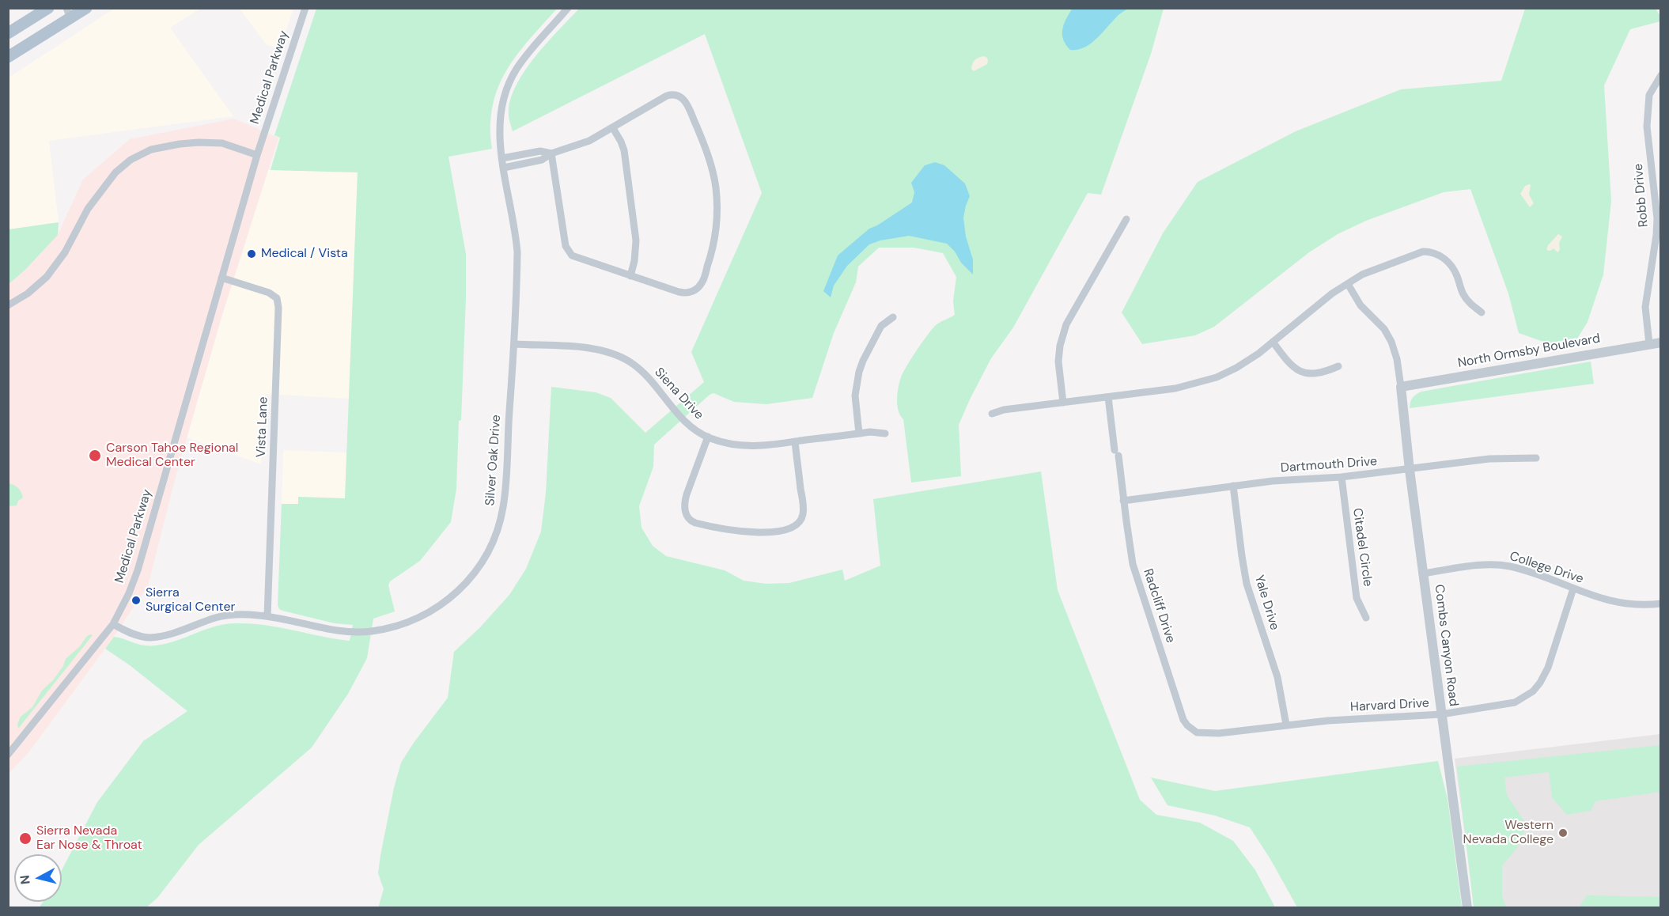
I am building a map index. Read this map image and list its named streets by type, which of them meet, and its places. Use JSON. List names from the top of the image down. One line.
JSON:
{"streets":{"street":["Medical Parkway","Robb Drive","North Ormsby Boulevard","Siena Drive","Vista Lane","Silver Oak Drive","Dartmouth Drive","Citadel Circle","College Drive","Yale Drive","Radcliff Drive","Combs Canyon Road","Harvard Drive"]},"crossings":[["Medical Parkway","Vista Lane"],["Medical Parkway","Silver Oak Drive"],["Robb Drive","North Ormsby Boulevard"],["North Ormsby Boulevard","Combs Canyon Road"],["Siena Drive","Silver Oak Drive"],["Vista Lane","Silver Oak Drive"],["Dartmouth Drive","Citadel Circle"],["Dartmouth Drive","Yale Drive"],["Dartmouth Drive","Radcliff Drive"],["Dartmouth Drive","Combs Canyon Road"],["College Drive","Combs Canyon Road"],["College Drive","Harvard Drive"],["Yale Drive","Harvard Drive"],["Radcliff Drive","Harvard Drive"],["Combs Canyon Road","Harvard Drive"]],"places":["Medical / Vista","Carson Tahoe Regional Medical Center","Sierra Surgical Center","Western Nevada College","Sierra Nevada Ear Nose & Throat"],"north":"left"}
